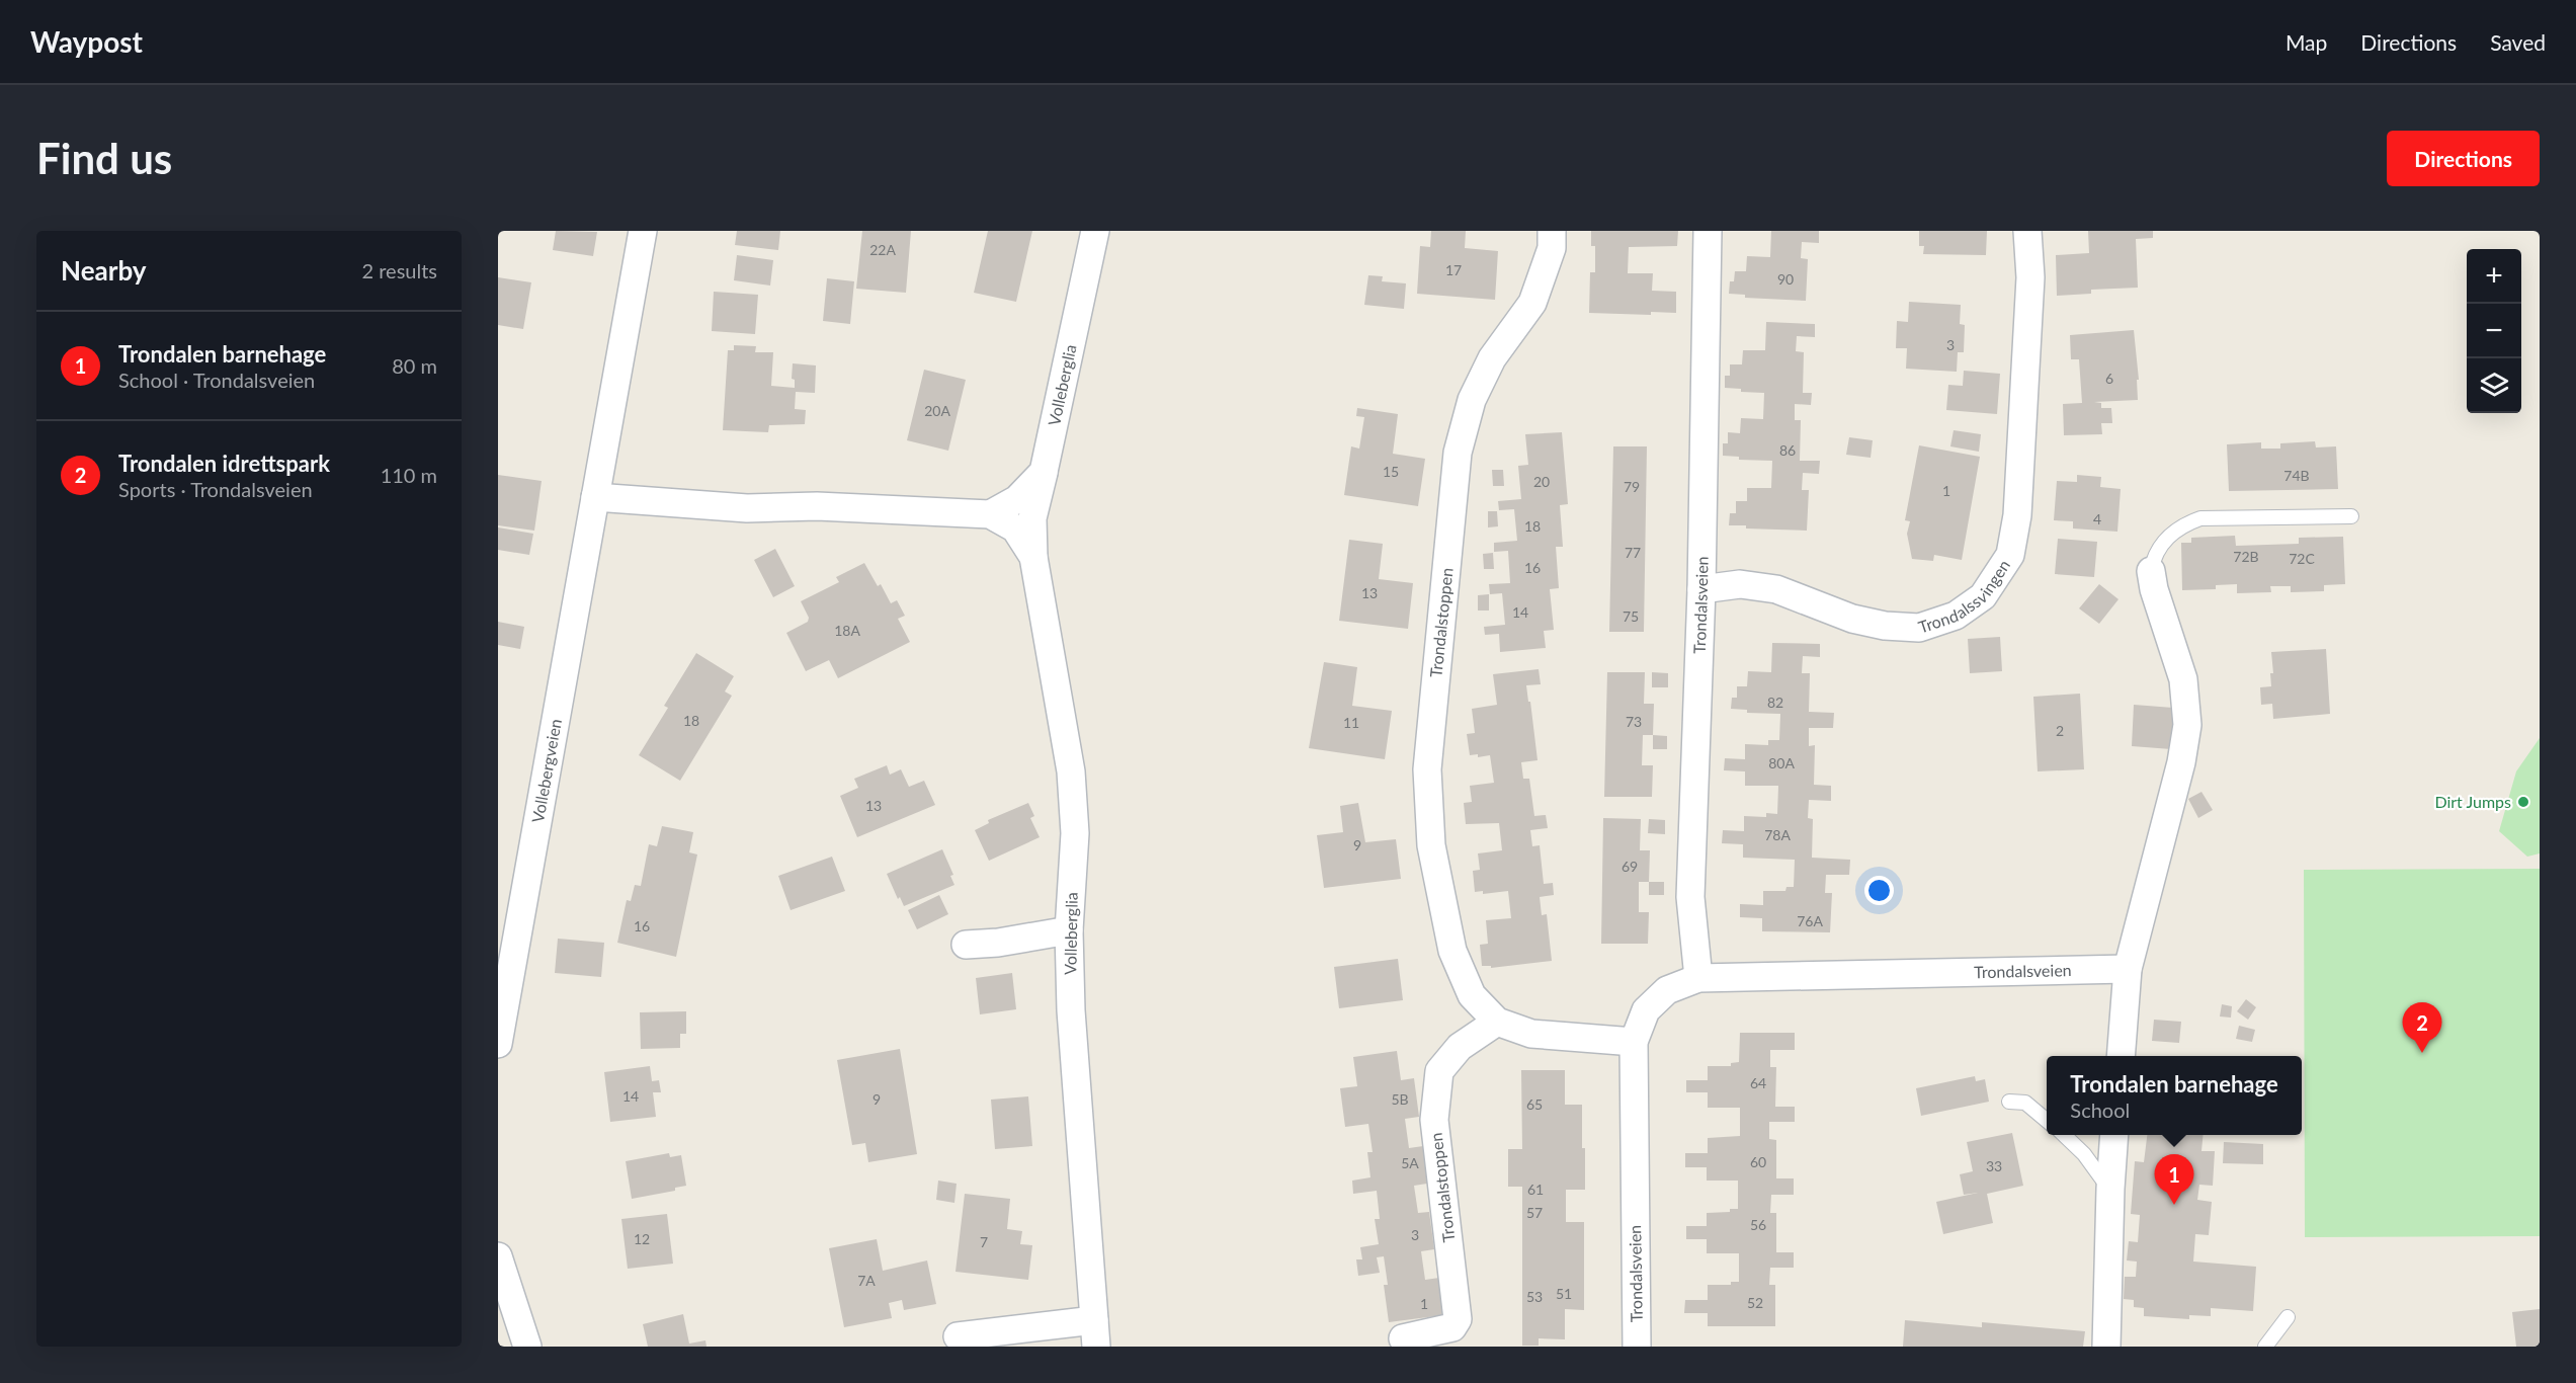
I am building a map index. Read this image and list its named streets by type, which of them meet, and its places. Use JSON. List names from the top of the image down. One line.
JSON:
{"streets":{"street":["Volleberglia","Trondalssvingen","Trondalsveien","Trondalstoppen","Vollebergveien"]},"crossings":[["Trondalssvingen","Trondalsveien"],["Trondalsveien","Trondalstoppen"]],"places":["Dirt Jumps"],"house_numbers":["22A","17","90","3","6","20A","86","15","74B","20","79","1","4","18","77","72B","72C","16","13","14","75","18A","82","18","73","11","2","80A","13","78A","9","69","76A","16","64","14","9","5B","65","60","5A","33","61","57","56","3","12","7","7A","51","53","52","1"],"page":{"header":"Waypost","nav":["Map","Directions","Saved"],"buttons":"Directions","title":"Find us","heading":["Nearby","2 results"],"map_buttons":["+","−"],"list":[{"mark":"1","name":"Trondalen barnehage","note":"School · Trondalsveien","value":"80 m"},{"mark":"2","name":"Trondalen idrettspark","note":"Sports · Trondalsveien","value":"110 m"}],"pins":["2","1"],"popup":["Trondalen barnehage","School"]}}
